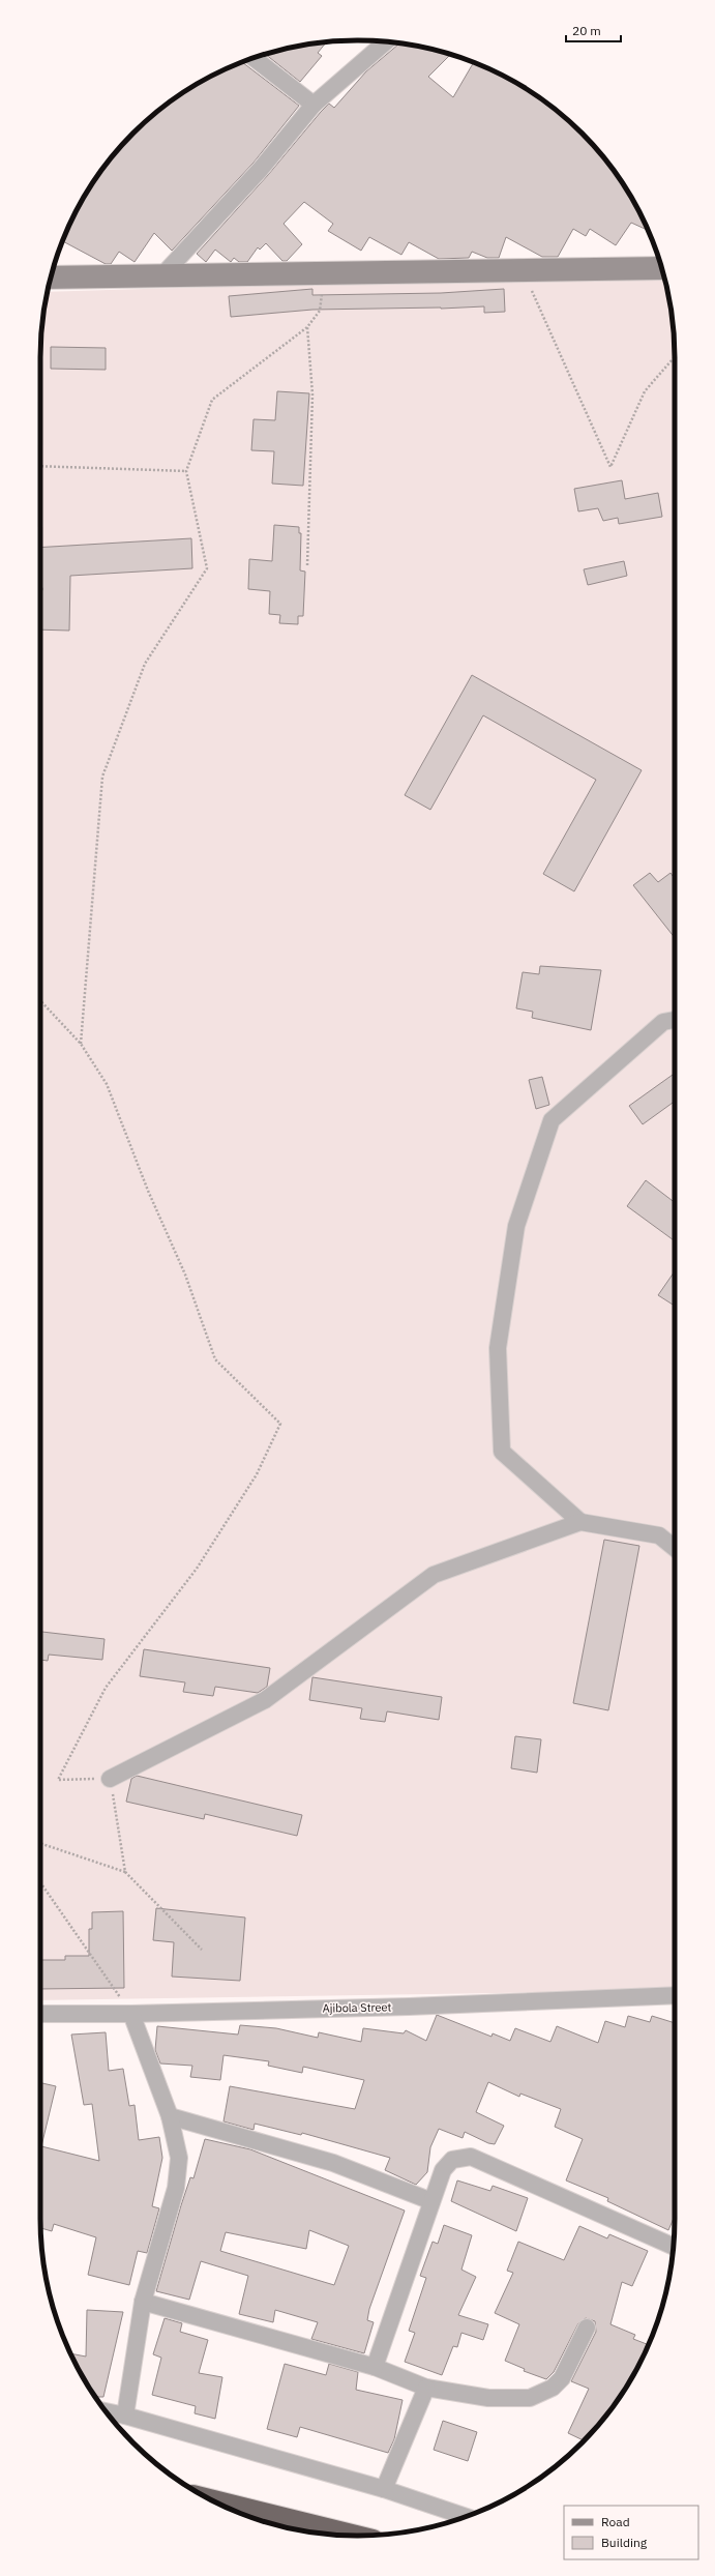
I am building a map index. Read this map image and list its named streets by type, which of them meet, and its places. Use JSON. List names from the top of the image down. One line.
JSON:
{"streets":{"street":["Ajibola Street"]},"legend":["Road","Building"],"scale_bar":"20 m"}
